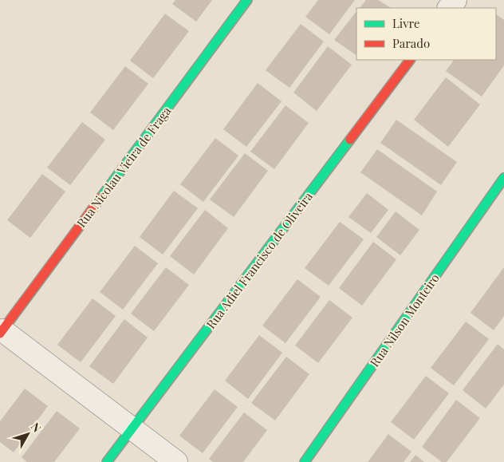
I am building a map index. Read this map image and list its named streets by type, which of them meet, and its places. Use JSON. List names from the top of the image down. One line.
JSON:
{"streets":{"street":["Rua Nicolau Vieira de Fraga","Rua Adiel Francisco de Oliveira","Rua Nilson Monteiro"]},"legend":["Livre","Parado"],"north":"top right"}
